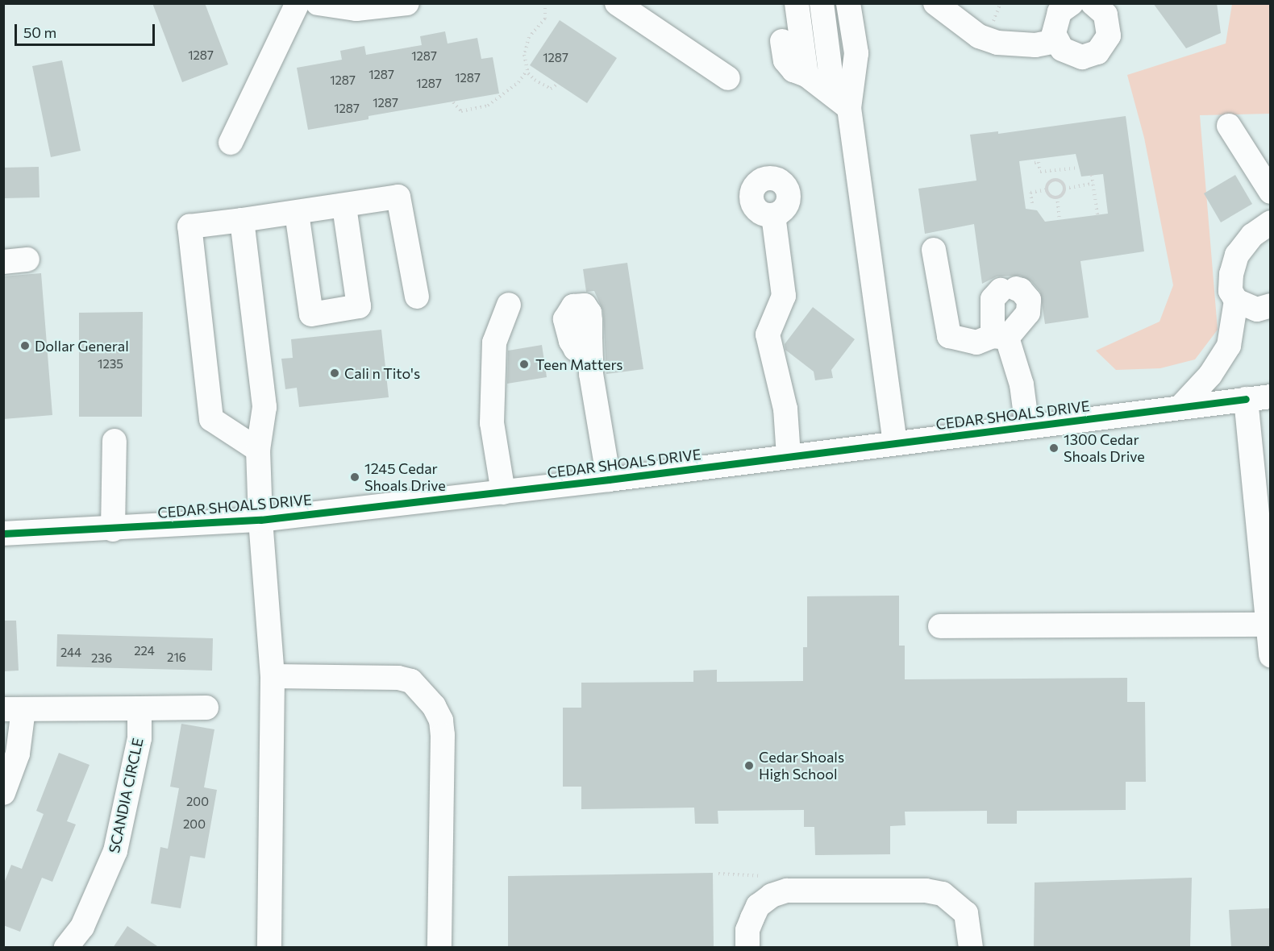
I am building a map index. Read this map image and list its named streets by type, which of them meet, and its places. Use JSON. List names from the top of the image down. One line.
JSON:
{"streets":{"street":["CEDAR SHOALS DRIVE","SCANDIA CIRCLE"]},"places":["Dollar General","Teen Matters","Cali n Tito's","1300 Cedar Shoals Drive","1245 Cedar Shoals Drive","Cedar Shoals High School"],"house_numbers":["1287","1287","1287","1287","1287","1287","1287","1287","1287","1235","224","244","216","236","200","200"],"scale_bar":"50 m"}
